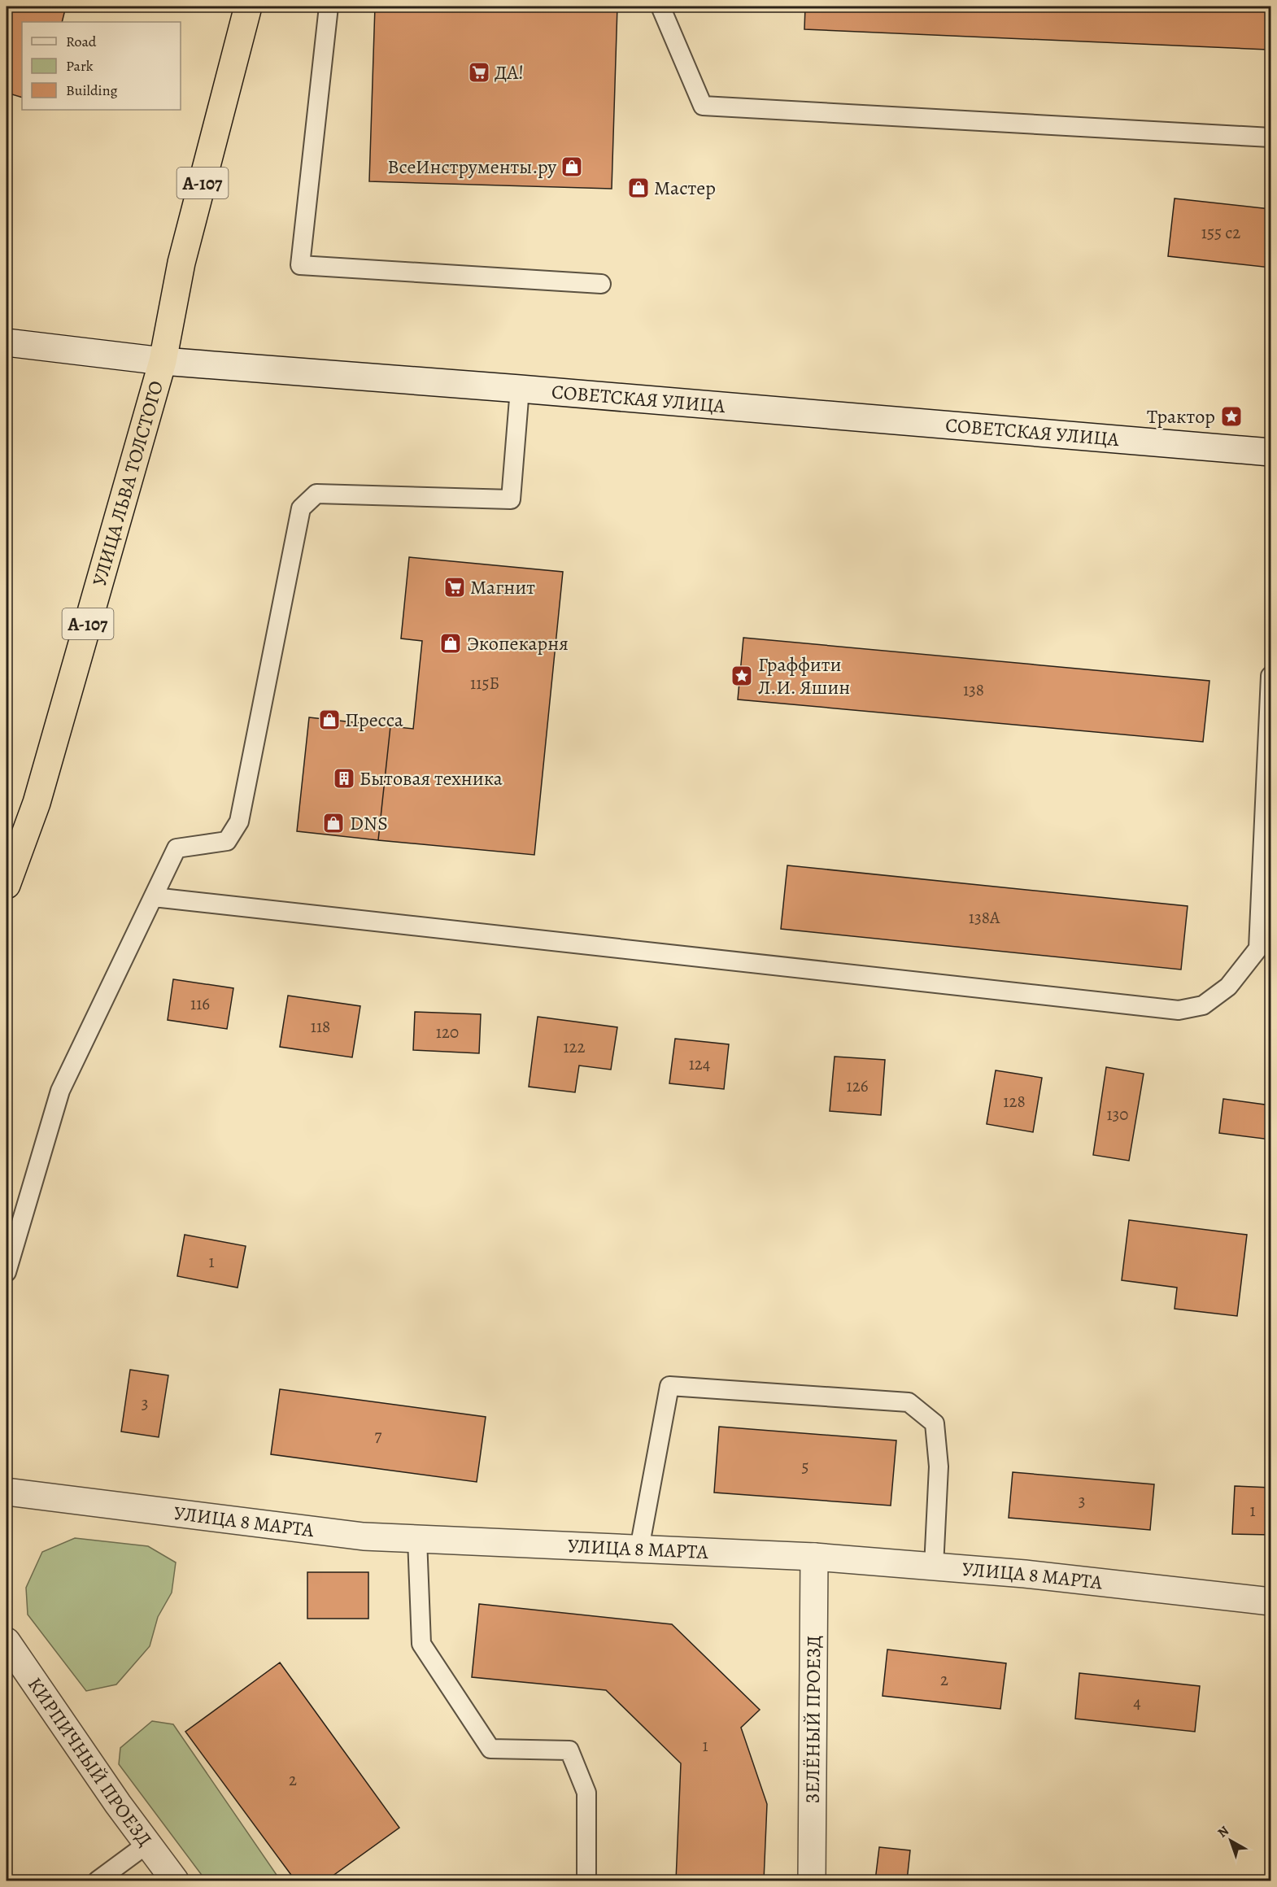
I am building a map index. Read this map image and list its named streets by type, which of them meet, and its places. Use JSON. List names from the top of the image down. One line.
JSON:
{"streets":{"highway":["А-107","УЛИЦА ЛЬВА ТОЛСТОГО"],"street":["СОВЕТСКАЯ УЛИЦА","УЛИЦА 8 МАРТА","ЗЕЛЁНЫЙ ПРОЕЗД","КИРПИЧНЫЙ ПРОЕЗД"]},"crossings":[["А-107","СОВЕТСКАЯ УЛИЦА"],["А-107","УЛИЦА ЛЬВА ТОЛСТОГО"],["СОВЕТСКАЯ УЛИЦА","УЛИЦА ЛЬВА ТОЛСТОГО"],["УЛИЦА 8 МАРТА","ЗЕЛЁНЫЙ ПРОЕЗД"]],"places":{"supermarket":["ДА!","Магнит"],"shop":["ВсеИнструменты.ру","Мастер","Экопекарня","Пресса","DNS"],"place":["Трактор","Граффити Л.И. Яшин"],"building":["Бытовая техника"]},"house_numbers":["155 с2","115Б","138","138А","116","118","120","122","124","126","128","130","1","3","7","5","3","1","2","4","1","2"],"legend":["Road","Park","Building"],"north":"top left"}
